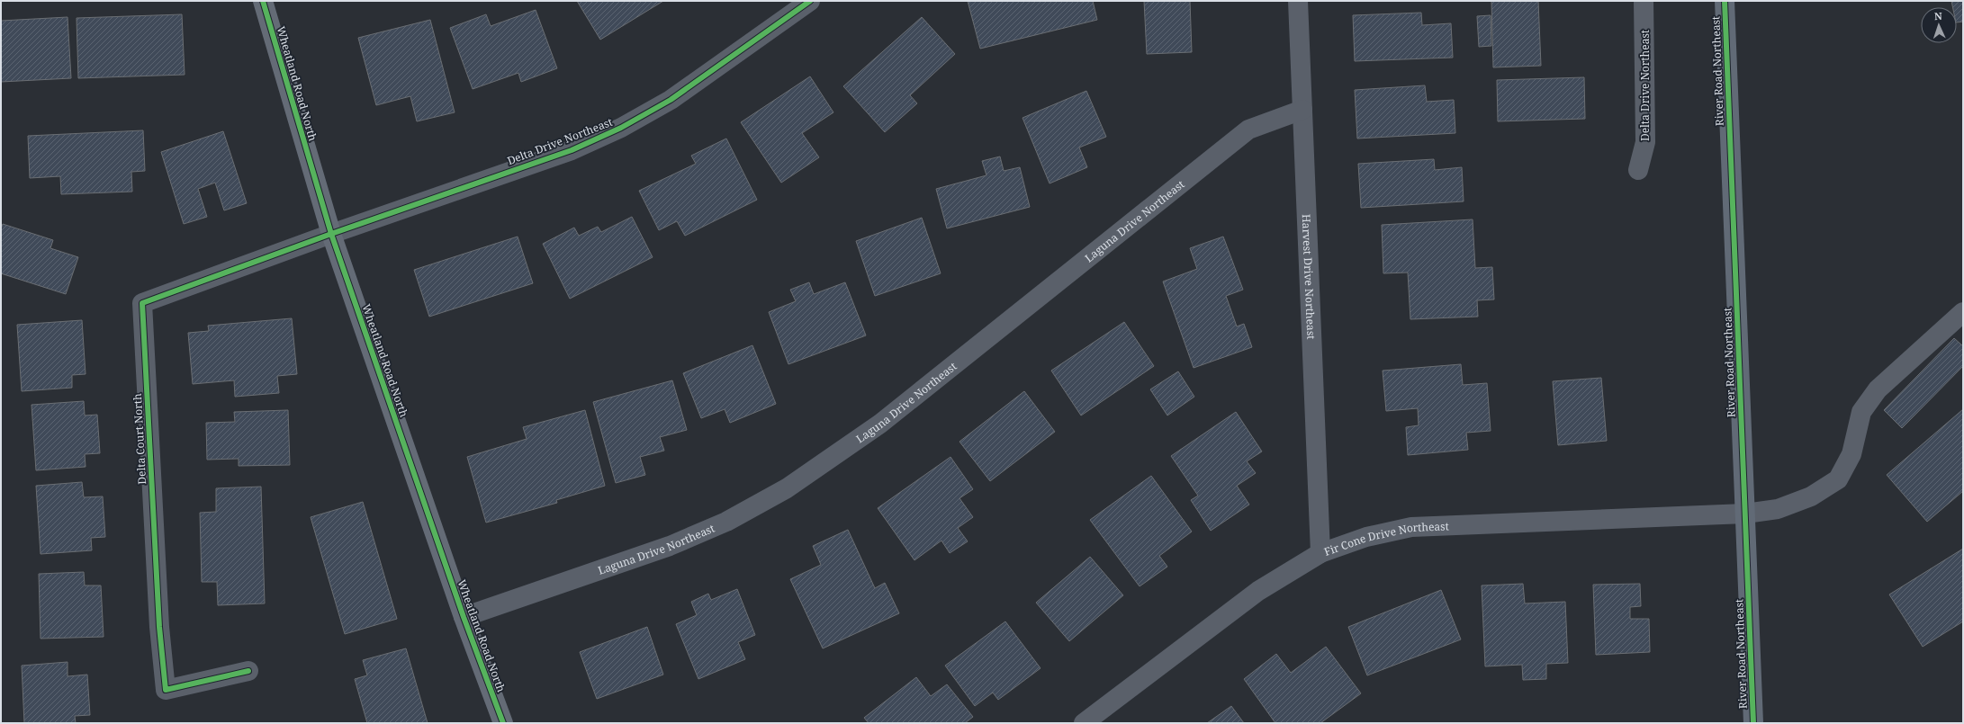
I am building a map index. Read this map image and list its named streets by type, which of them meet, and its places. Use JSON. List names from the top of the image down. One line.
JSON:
{"streets":{"main road":["River Road Northeast","Wheatland Road North"],"street":["Delta Drive Northeast","Laguna Drive Northeast","Harvest Drive Northeast","Delta Court North","Fir Cone Drive Northeast"]},"crossings":[["River Road Northeast","Fir Cone Drive Northeast"],["Wheatland Road North","Delta Drive Northeast"],["Wheatland Road North","Laguna Drive Northeast"],["Wheatland Road North","Delta Court North"],["Delta Drive Northeast","Delta Court North"],["Laguna Drive Northeast","Harvest Drive Northeast"],["Harvest Drive Northeast","Fir Cone Drive Northeast"]],"north":"top"}
